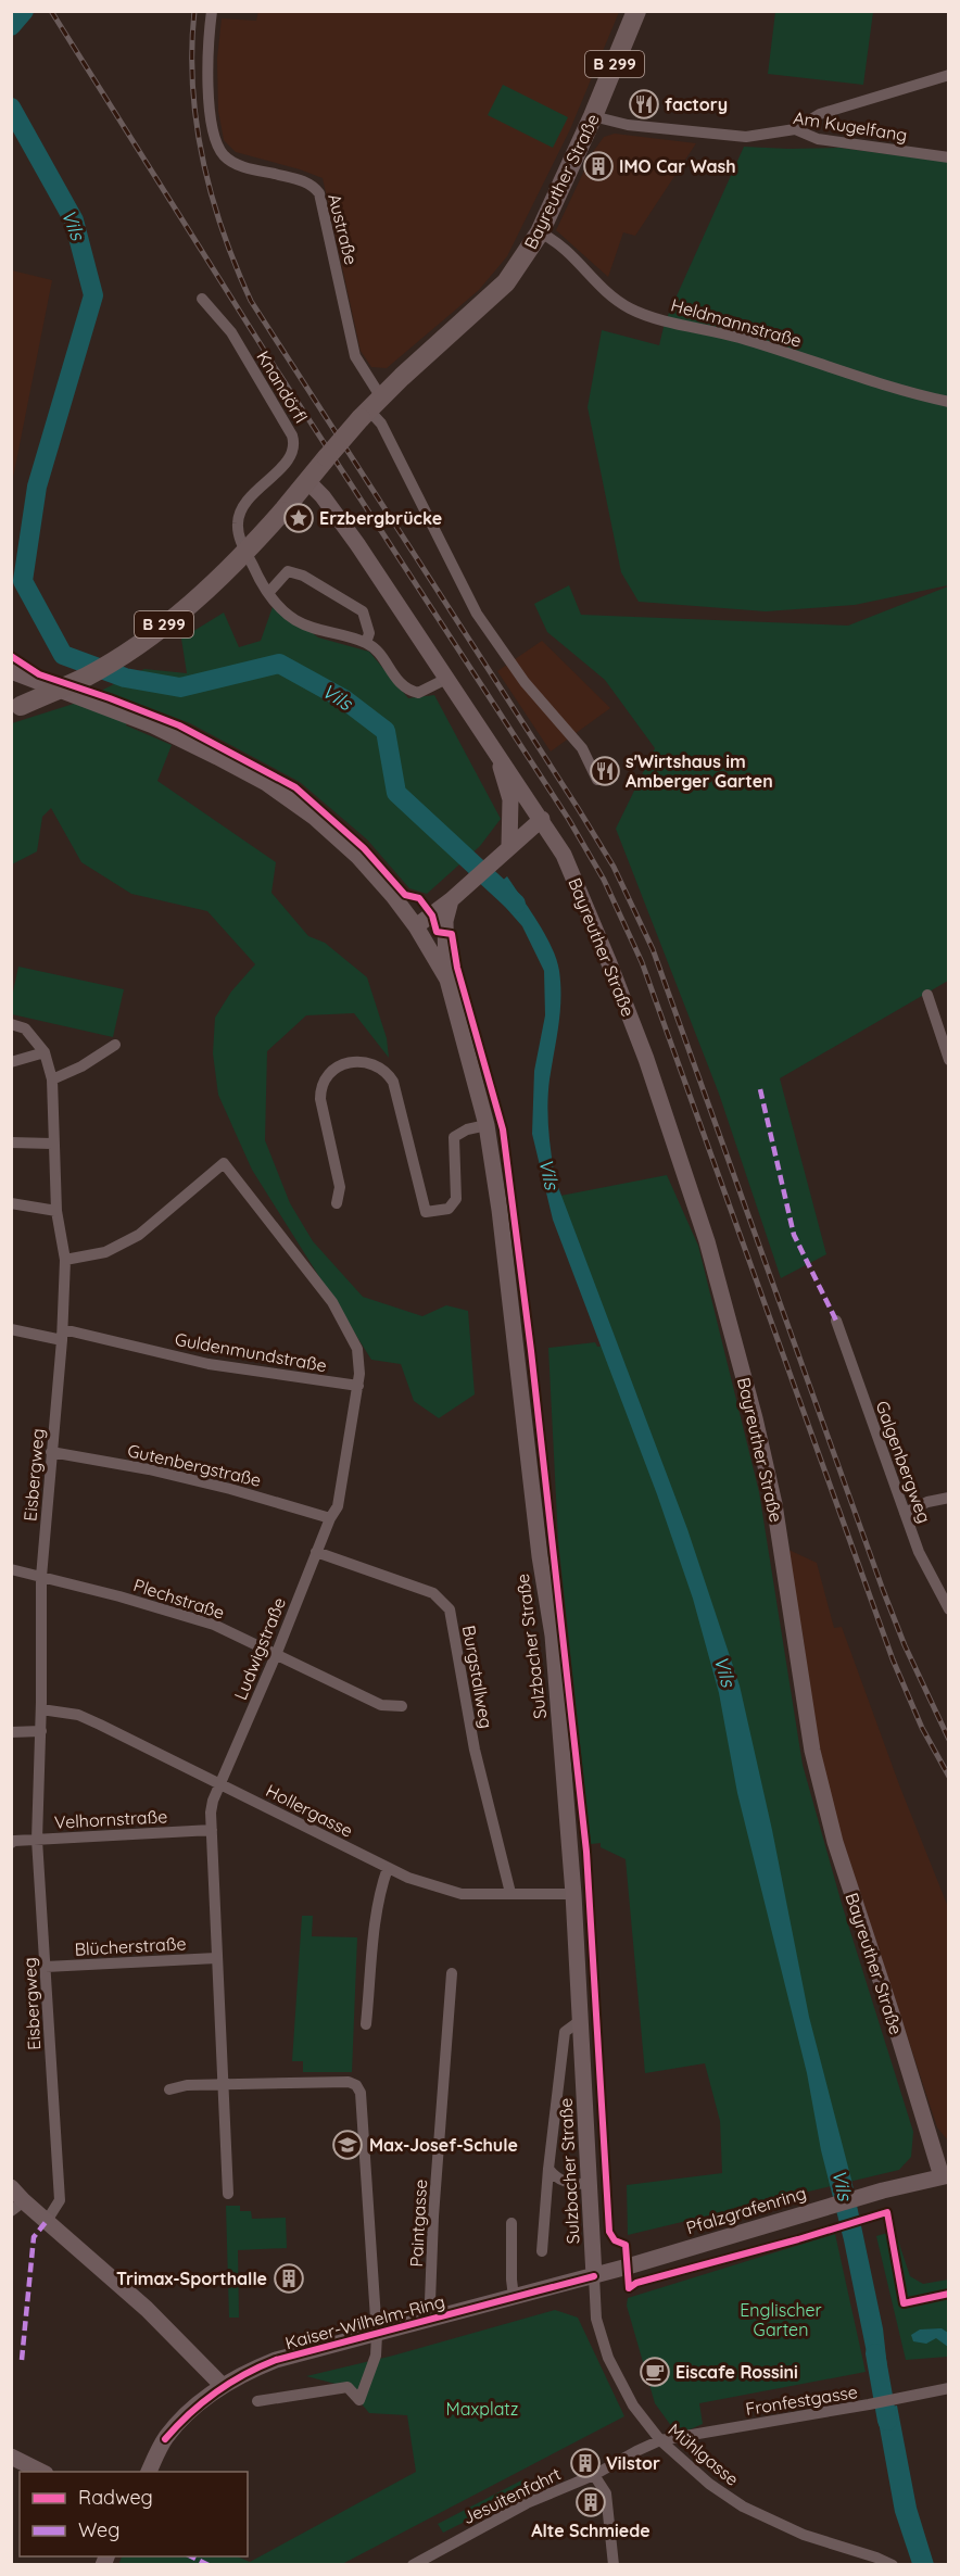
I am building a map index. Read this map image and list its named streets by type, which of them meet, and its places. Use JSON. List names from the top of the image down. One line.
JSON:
{"streets":{"main road":["B 299","Bayreuther Straße","Sulzbacher Straße","Pfalzgrafenring","Kaiser-Wilhelm-Ring"],"street":["Am Kugelfang","Austraße","Heldmannstraße","Knandörfl","Guldenmundstraße","Galgenbergweg","Gutenbergstraße","Eisbergweg","Plechstraße","Ludwigstraße","Burgstallweg","Hollergasse","Velhornstraße","Blücherstraße","Paintgasse","Fronfestgasse","Mühlgasse","Jesuitenfahrt"]},"crossings":[["B 299","Bayreuther Straße"],["Am Kugelfang","Bayreuther Straße"],["Bayreuther Straße","Austraße"],["Bayreuther Straße","Heldmannstraße"],["Bayreuther Straße","Pfalzgrafenring"],["Guldenmundstraße","Eisbergweg"],["Guldenmundstraße","Ludwigstraße"],["Gutenbergstraße","Eisbergweg"],["Gutenbergstraße","Ludwigstraße"],["Eisbergweg","Plechstraße"],["Eisbergweg","Ludwigstraße"],["Eisbergweg","Hollergasse"],["Eisbergweg","Velhornstraße"],["Eisbergweg","Blücherstraße"],["Plechstraße","Ludwigstraße"],["Sulzbacher Straße","Hollergasse"],["Sulzbacher Straße","Pfalzgrafenring"],["Sulzbacher Straße","Kaiser-Wilhelm-Ring"],["Sulzbacher Straße","Mühlgasse"],["Ludwigstraße","Burgstallweg"],["Ludwigstraße","Hollergasse"],["Ludwigstraße","Velhornstraße"],["Ludwigstraße","Blücherstraße"],["Burgstallweg","Hollergasse"],["Pfalzgrafenring","Kaiser-Wilhelm-Ring"],["Pfalzgrafenring","Mühlgasse"],["Paintgasse","Kaiser-Wilhelm-Ring"],["Kaiser-Wilhelm-Ring","Mühlgasse"],["Fronfestgasse","Mühlgasse"],["Fronfestgasse","Jesuitenfahrt"],["Mühlgasse","Jesuitenfahrt"]],"water":["Vils"],"parks":["Englischer Garten","Maxplatz"],"places":{"restaurant":["factory","s'Wirtshaus im Amberger Garten"],"building":["IMO Car Wash","Trimax-Sporthalle","Vilstor","Alte Schmiede"],"place":["Erzbergbrücke"],"school or university":["Max-Josef-Schule"],"cafe":["Eiscafe Rossini"]},"legend":["Radweg","Weg"]}
